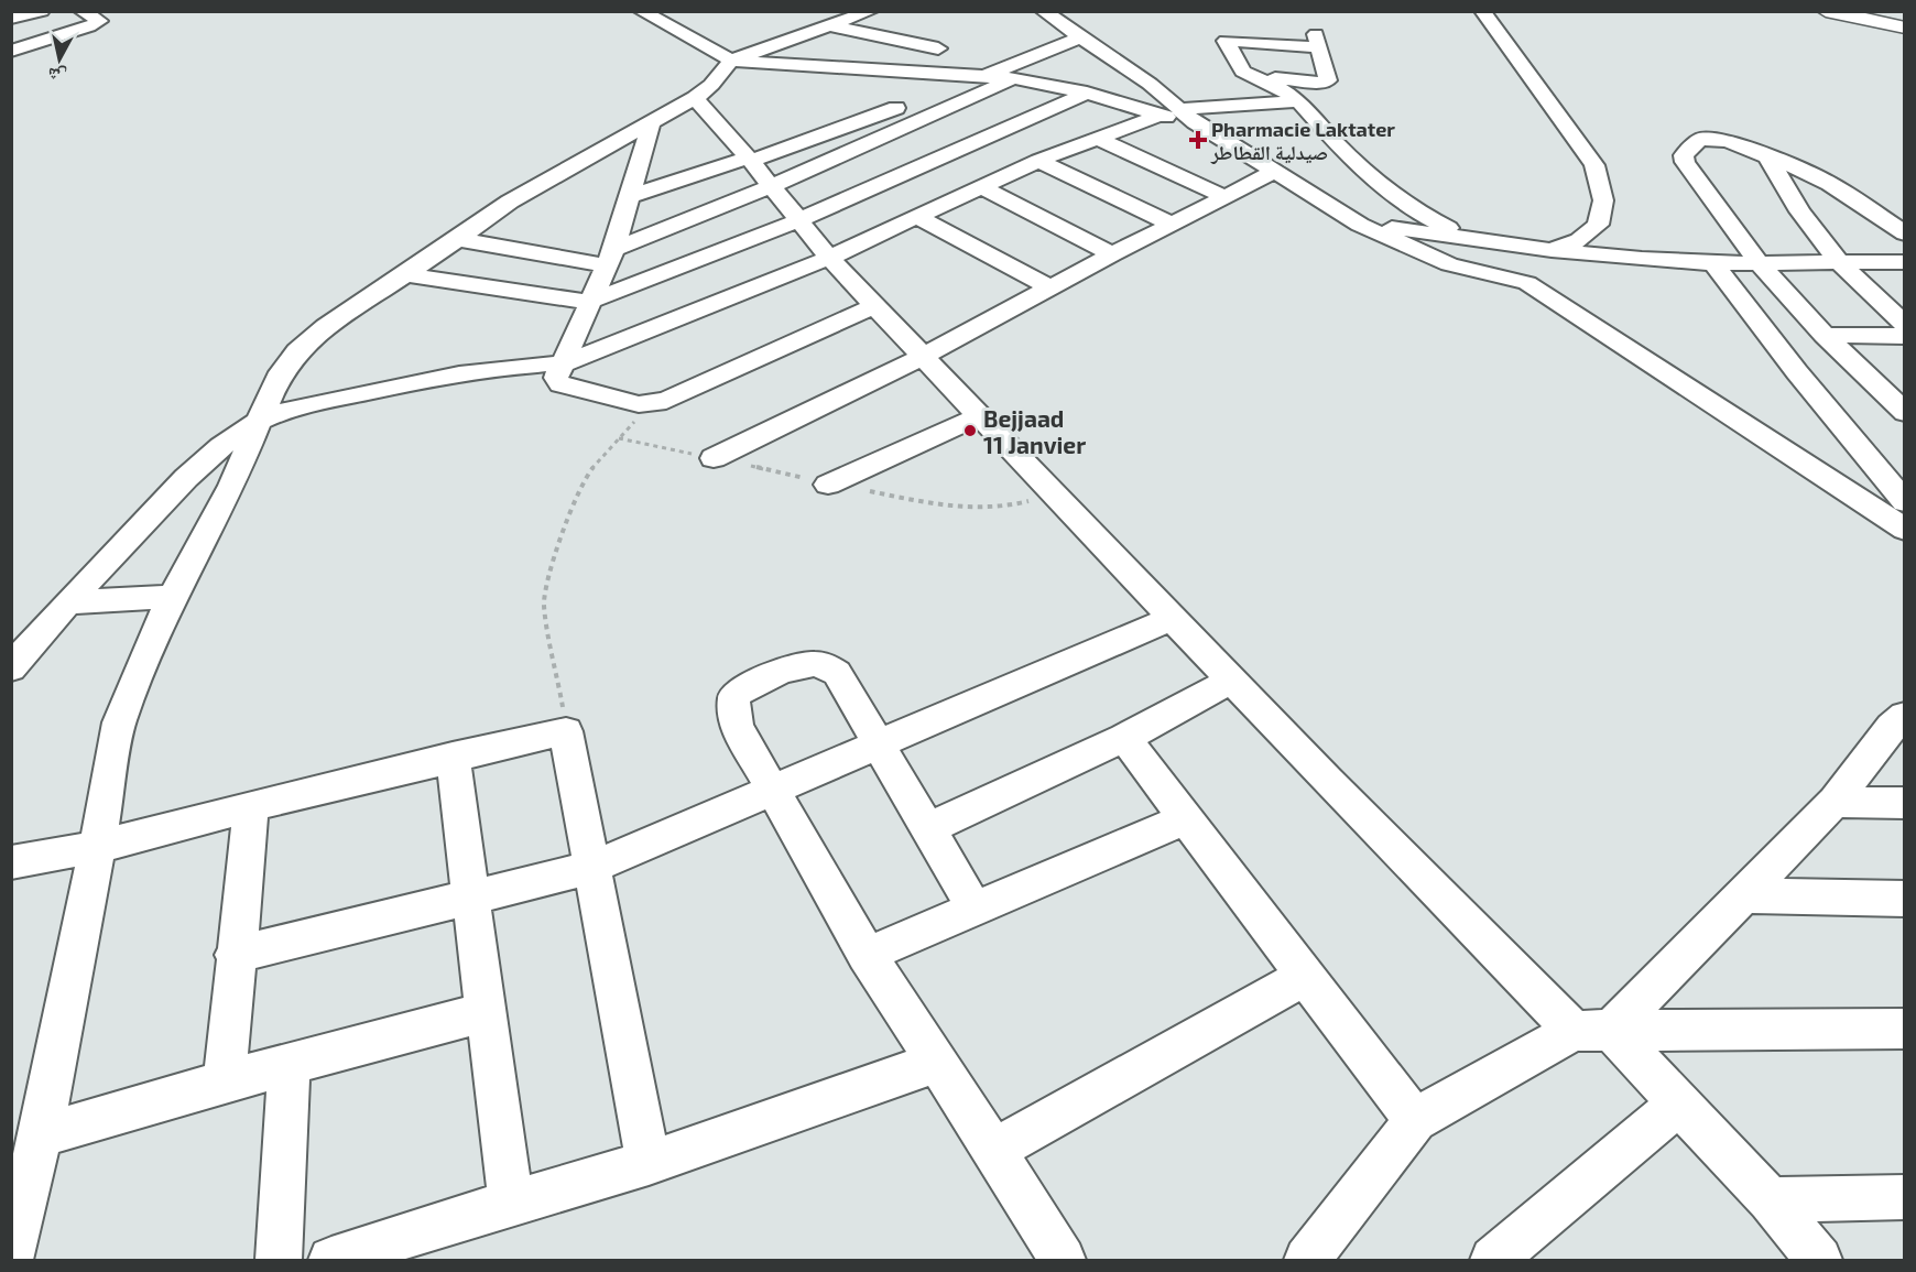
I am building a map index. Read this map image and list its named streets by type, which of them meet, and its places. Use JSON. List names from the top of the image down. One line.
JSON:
{"places":{"health":["Pharmacie Laktater صيدلية القطاطر"],"other":["Bejjaad 11 Janvier"]},"north":"bottom"}
